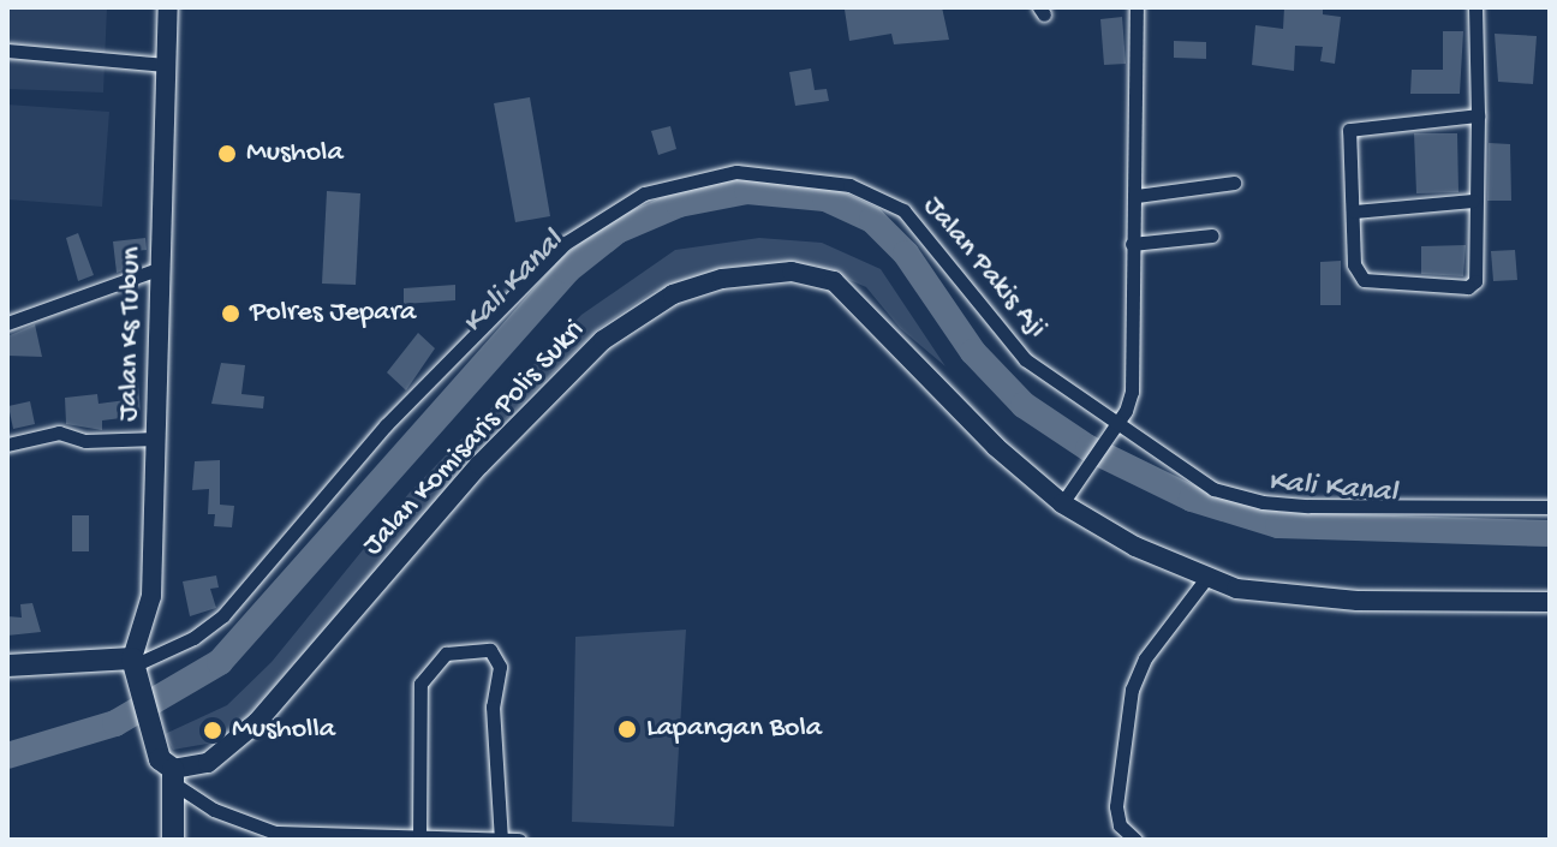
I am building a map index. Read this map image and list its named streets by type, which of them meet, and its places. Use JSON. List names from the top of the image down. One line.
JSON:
{"streets":{"main road":["Jalan Ks Tubun","Jalan Komisaris Polis Sukri"],"street":["Jalan Pakis Aji"]},"crossings":[["Jalan Pakis Aji","Jalan Ks Tubun"]],"water":["Kali Kanal"],"places":["Mushola","Polres Jepara","Lapangan Bola","Musholla"]}
